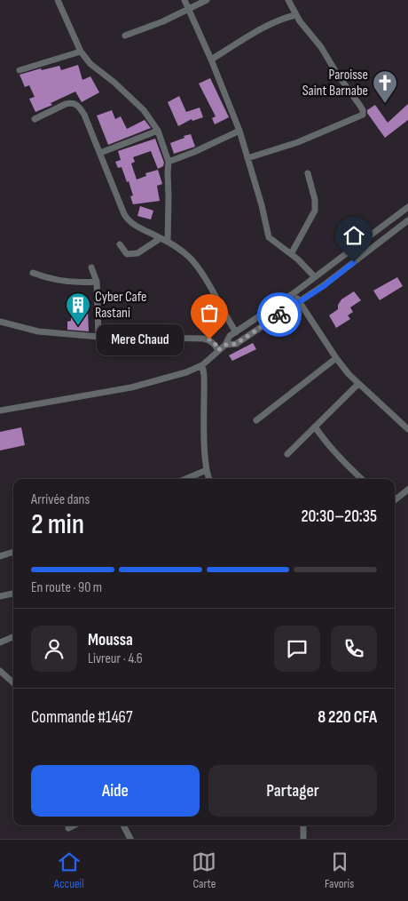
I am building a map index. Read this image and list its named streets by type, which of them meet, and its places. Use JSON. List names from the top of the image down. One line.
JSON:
{"places":{"church":["Paroisse Saint Barnabe"],"building":["Cyber Cafe Rastani"],"other":["Mere Chaud"]},"page":{"bubble":"Mere Chaud","heading":["2 min","Arrivée dans","20:30–20:35"],"panel":["Moussa","Livreur · 4.6","Commande #1467","8 220 CFA"],"bar":"En route · 90 m","buttons":["Aide","Partager"],"tabs":["Accueil","Carte","Favoris"]}}
